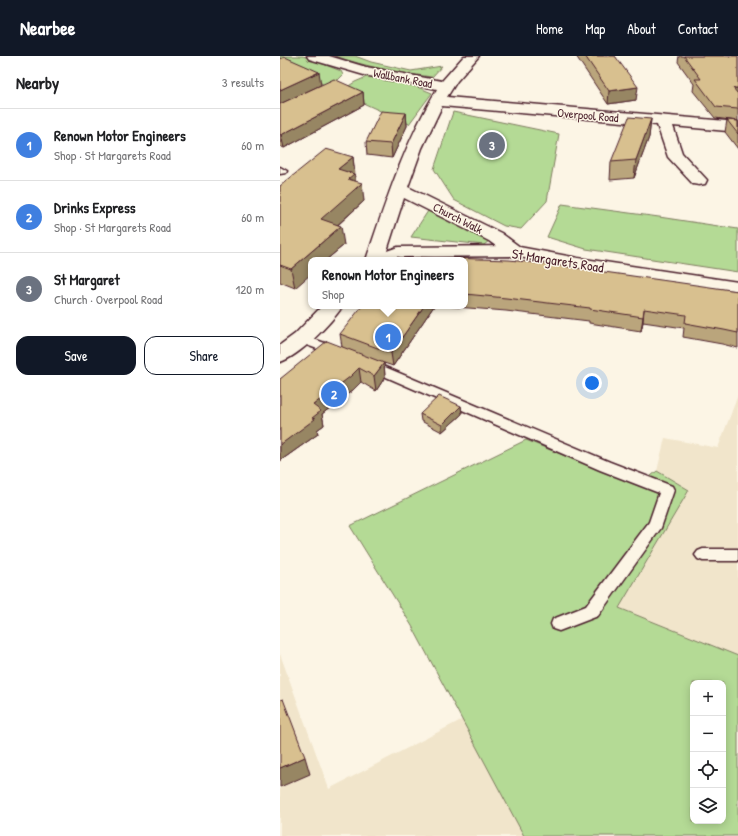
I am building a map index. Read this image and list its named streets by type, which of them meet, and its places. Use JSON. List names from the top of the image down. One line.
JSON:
{"streets":{"street":["Wallbank Road","Overpool Road","Church Walk","St Margarets Road"]},"crossings":[["Church Walk","St Margarets Road"]],"page":{"header":"Nearbee","nav":["Home","Map","About","Contact"],"heading":["Nearby","3 results"],"list":[{"mark":"1","name":"Renown Motor Engineers","note":"Shop · St Margarets Road","value":"60 m"},{"mark":"2","name":"Drinks Express","note":"Shop · St Margarets Road","value":"60 m"},{"mark":"3","name":"St Margaret","note":"Church · Overpool Road","value":"120 m"}],"pins":["3","1","2"],"popup":["Renown Motor Engineers","Shop"],"buttons":["Save","Share"],"map_buttons":["+","−"]}}
